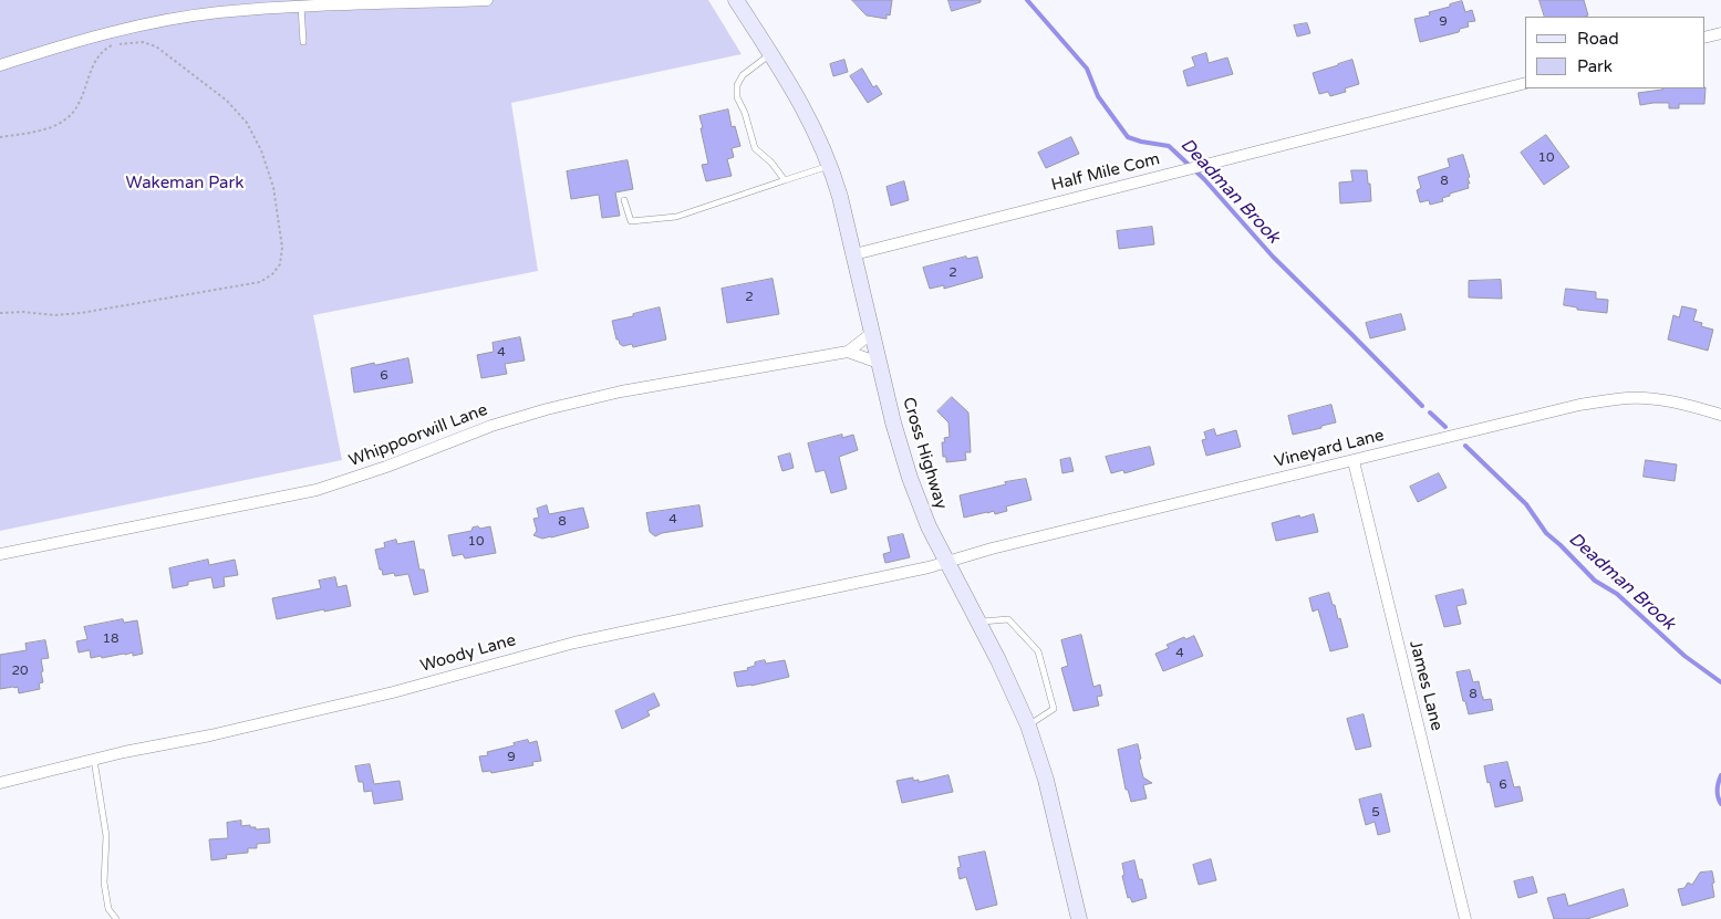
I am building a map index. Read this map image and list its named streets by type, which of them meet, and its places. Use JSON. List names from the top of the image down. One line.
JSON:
{"streets":{"street":["Half Mile Com","Whippoorwill Lane","Vineyard Lane","Cross Highway","Woody Lane","James Lane"]},"crossings":[["Half Mile Com","Cross Highway"],["Whippoorwill Lane","Cross Highway"],["Vineyard Lane","Cross Highway"],["Vineyard Lane","Woody Lane"],["Vineyard Lane","James Lane"],["Cross Highway","Woody Lane"]],"water":["Deadman Brook"],"parks":["Wakeman Park"],"house_numbers":["9","10","8","2","2","4","6","4","8","10","18","4","20","8","9","6","5"],"legend":["Road","Park"]}
